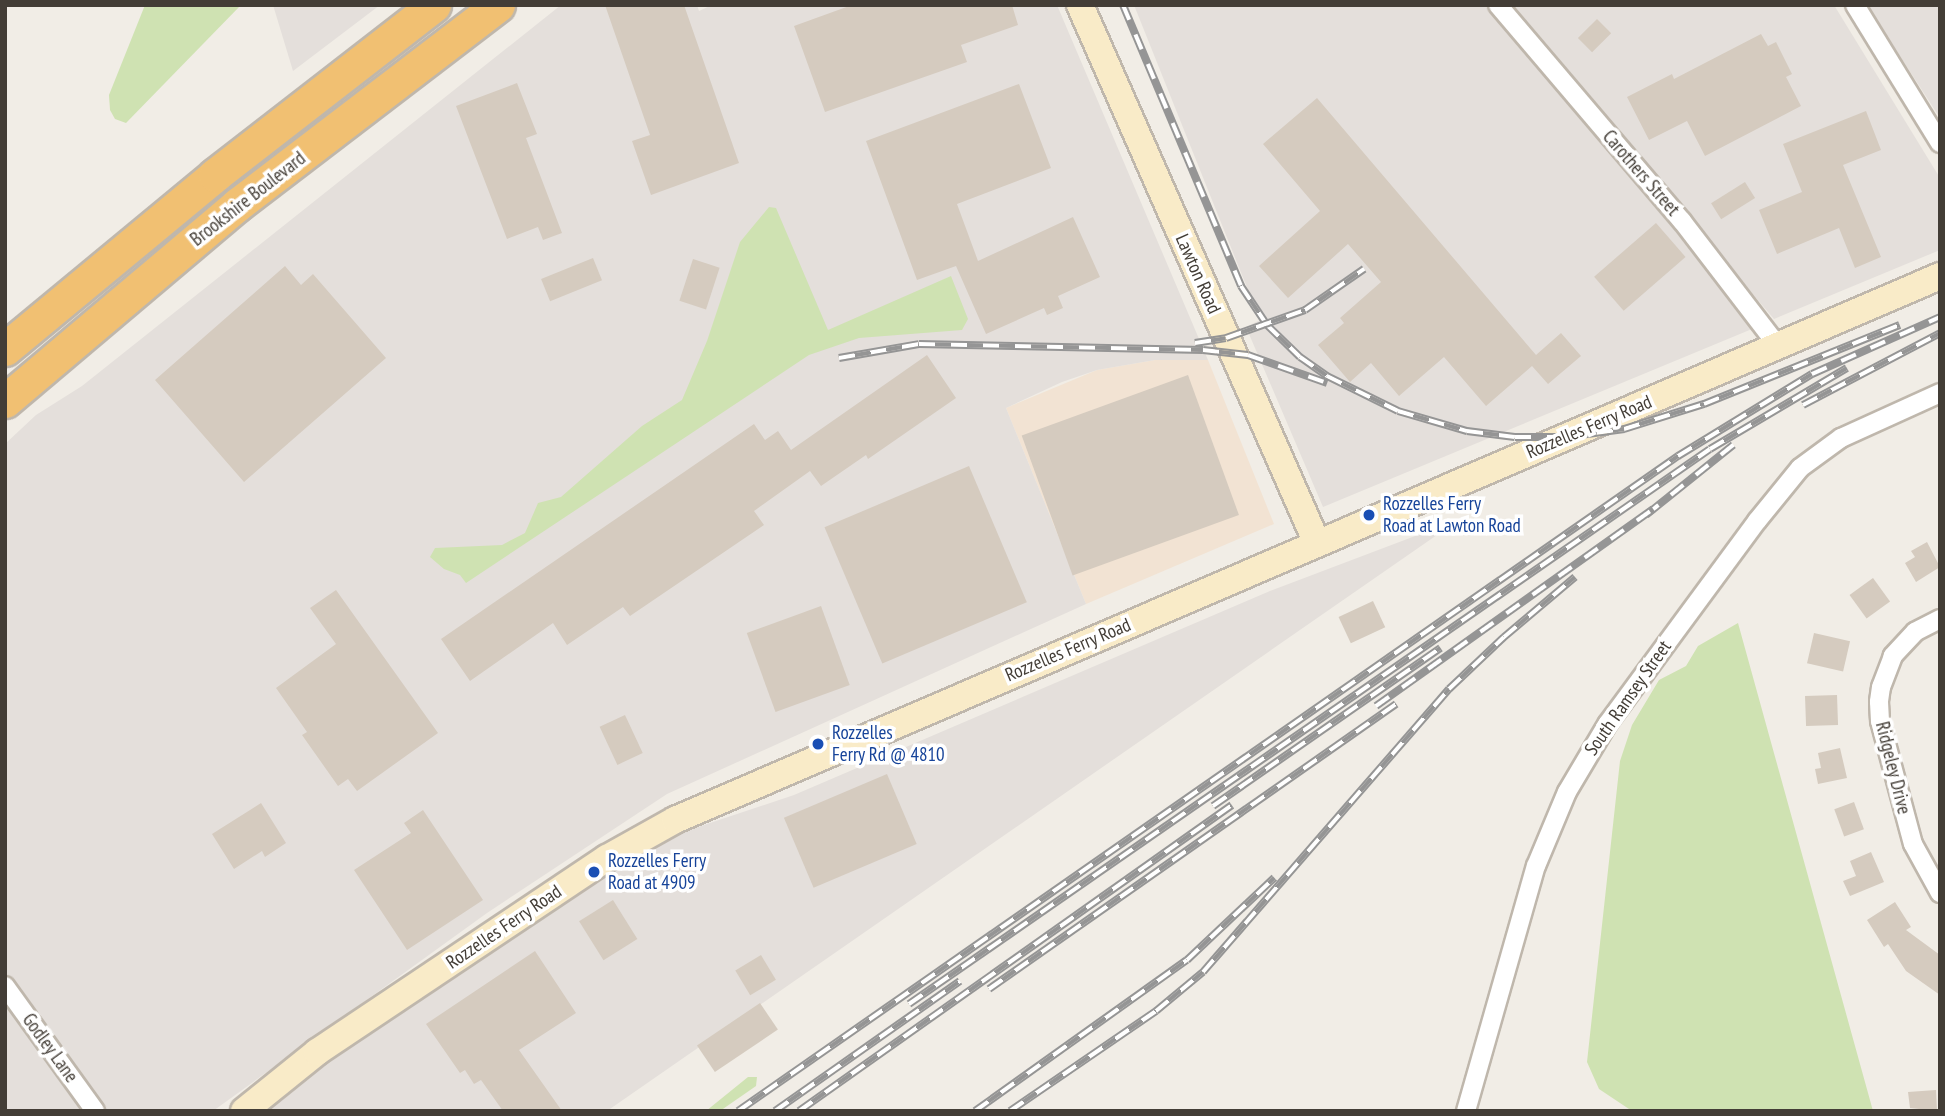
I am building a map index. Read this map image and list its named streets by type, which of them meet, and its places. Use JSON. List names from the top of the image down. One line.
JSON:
{"streets":{"highway":["Brookshire Boulevard"],"street":["Carothers Street","Lawton Road","Rozzelles Ferry Road","South Ramsey Street","Ridgeley Drive","Godley Lane"]},"crossings":[["Carothers Street","Rozzelles Ferry Road"],["Lawton Road","Rozzelles Ferry Road"]],"places":["Rozzelles Ferry Road at Lawton Road","Rozzelles Ferry Rd @ 4810","Rozzelles Ferry Road at 4909"]}
